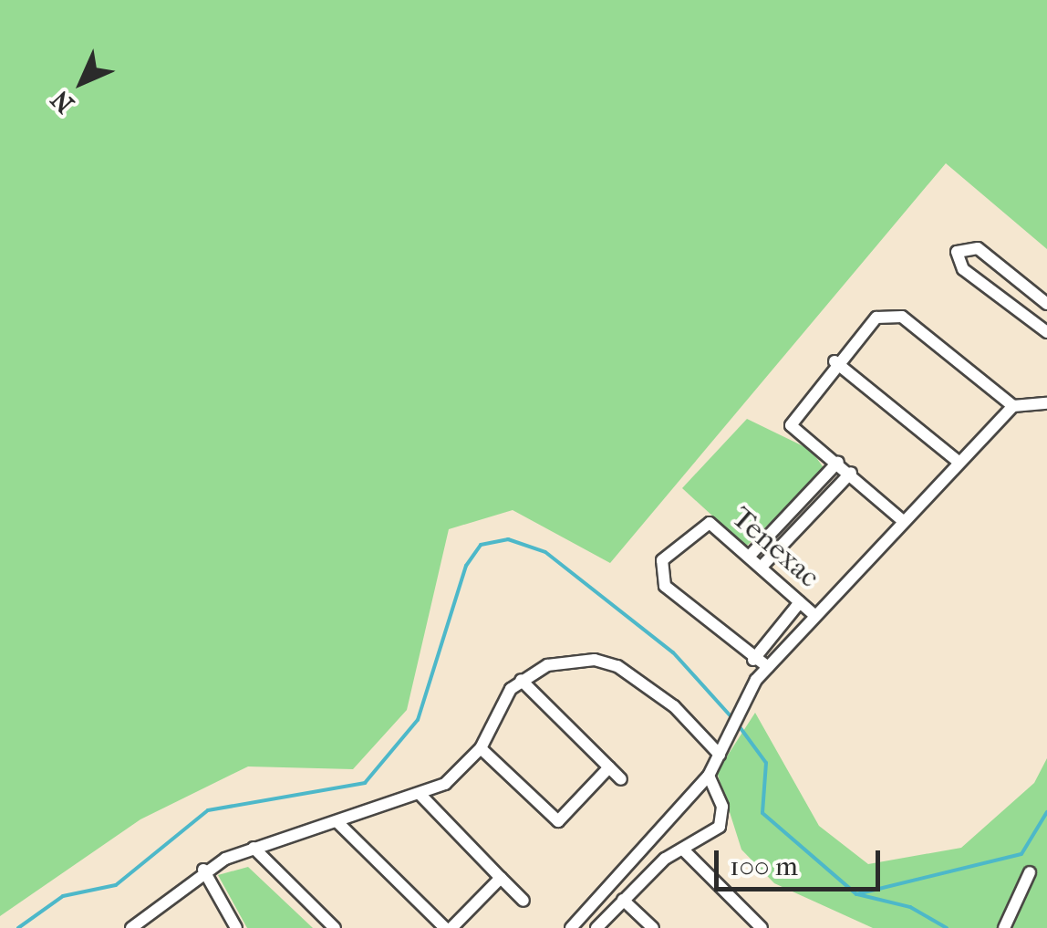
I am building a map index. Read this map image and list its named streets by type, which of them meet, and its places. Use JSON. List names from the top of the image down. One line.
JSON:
{"streets":{"street":["Tenexac"]},"scale_bar":"100 m","north":"bottom left"}
